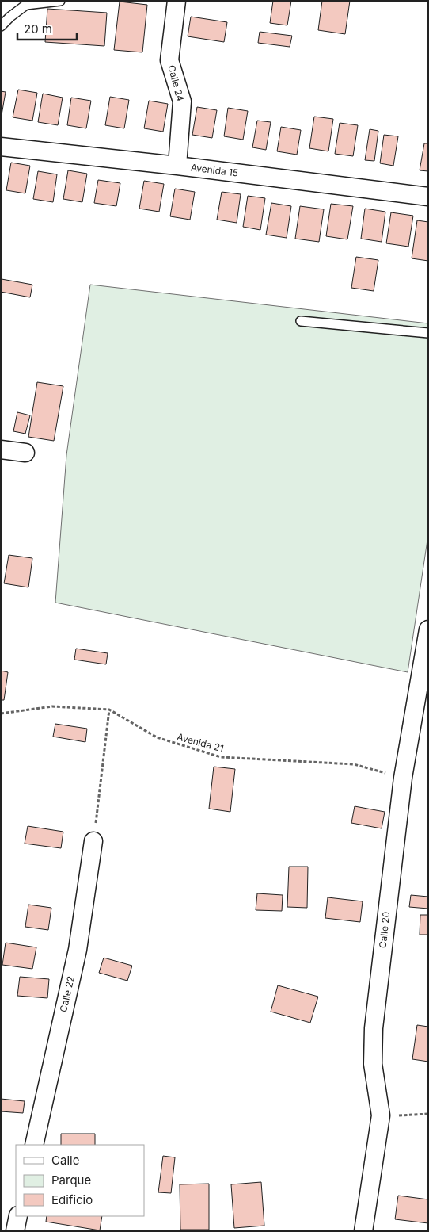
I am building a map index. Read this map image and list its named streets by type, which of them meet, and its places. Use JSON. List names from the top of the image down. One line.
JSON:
{"streets":{"street":["Calle 24","Avenida 15","Calle 20","Calle 22"],"path":["Avenida 21"]},"crossings":[["Calle 24","Avenida 15"],["Avenida 21","Calle 20"]],"legend":["Calle","Parque","Edificio"],"scale_bar":"20 m"}
